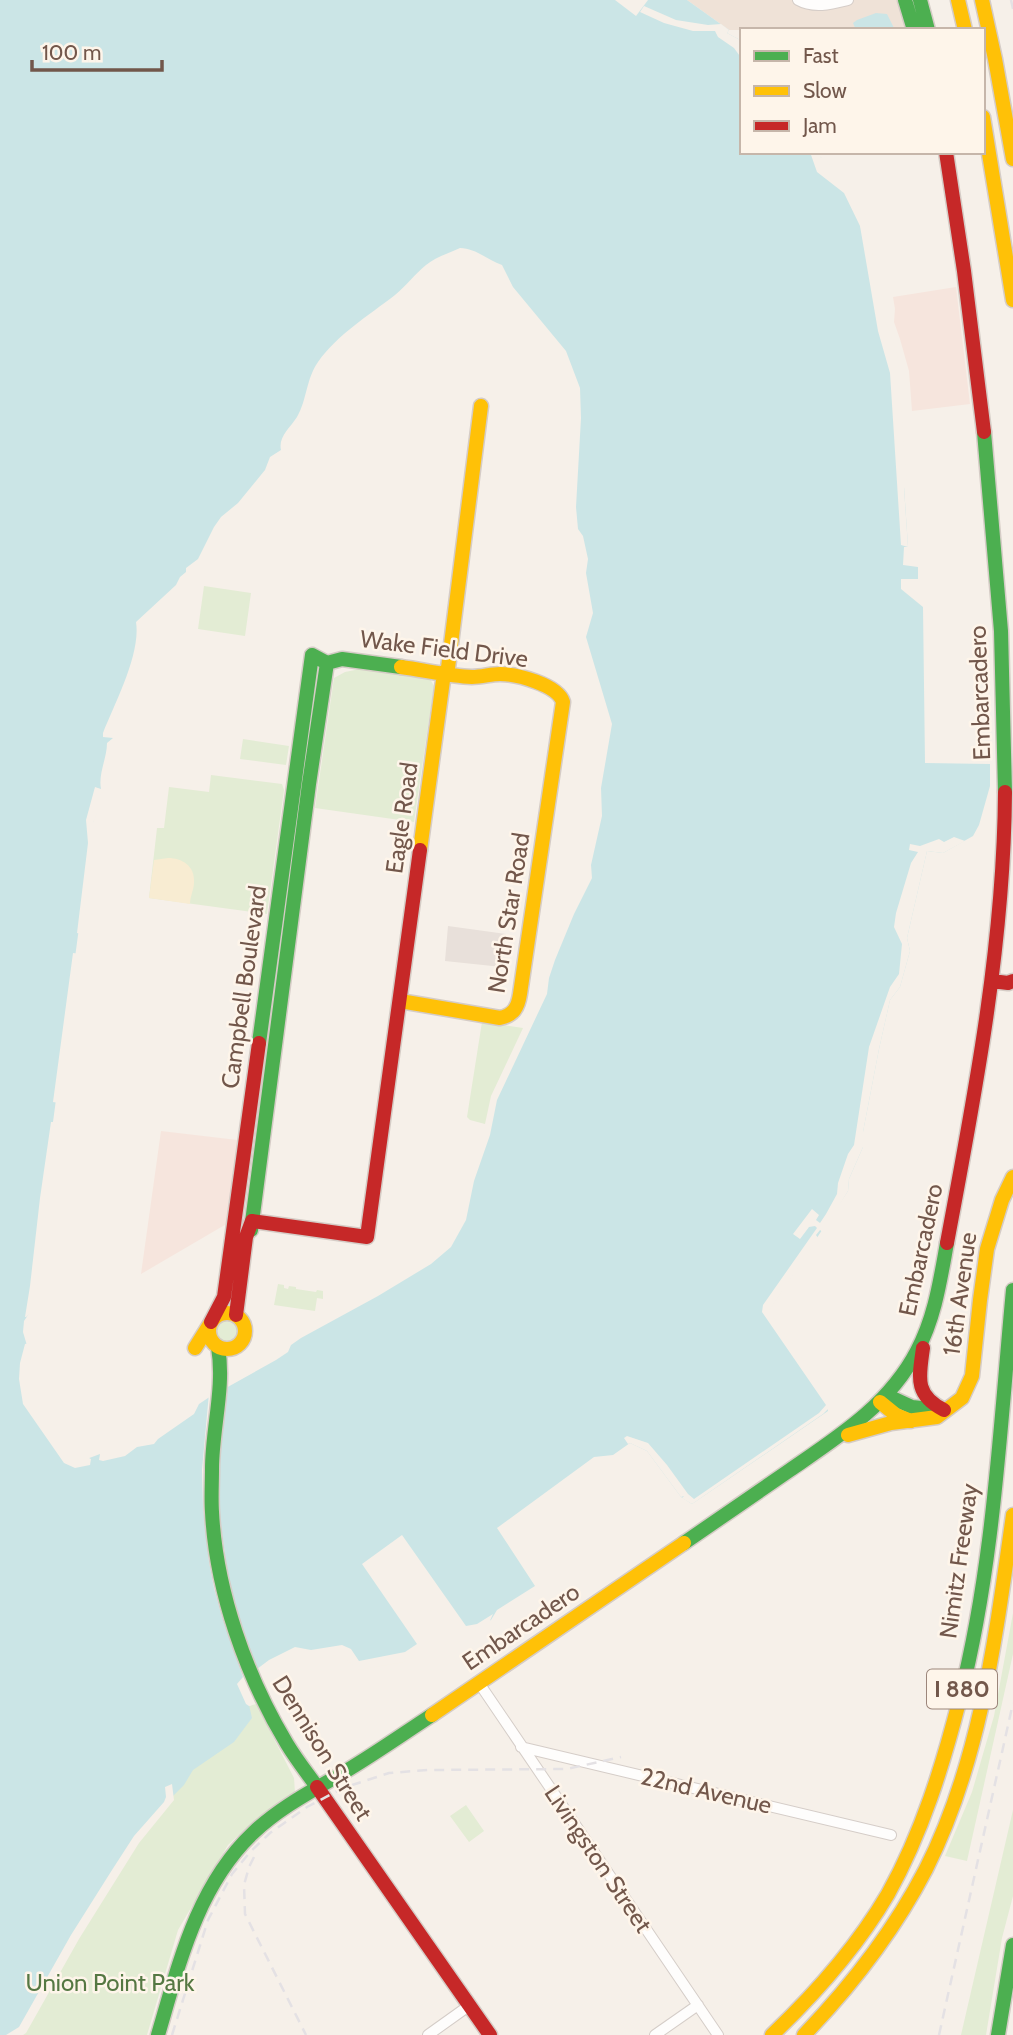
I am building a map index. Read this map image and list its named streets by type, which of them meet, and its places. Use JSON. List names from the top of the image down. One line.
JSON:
{"streets":{"main road":["Wake Field Drive","Embarcadero","Eagle Road","North Star Road","Campbell Boulevard","16th Avenue","Nimitz Freeway","I 880","Dennison Street"],"street":["22nd Avenue","Livingston Street"]},"crossings":[["Wake Field Drive","Eagle Road"],["Wake Field Drive","North Star Road"],["Wake Field Drive","Campbell Boulevard"],["Embarcadero","Dennison Street"],["Embarcadero","Livingston Street"],["Eagle Road","North Star Road"],["Eagle Road","Campbell Boulevard"],["Campbell Boulevard","Dennison Street"],["22nd Avenue","Livingston Street"]],"parks":["Union Point Park"],"legend":["Fast","Slow","Jam"],"scale_bar":"100 m"}
